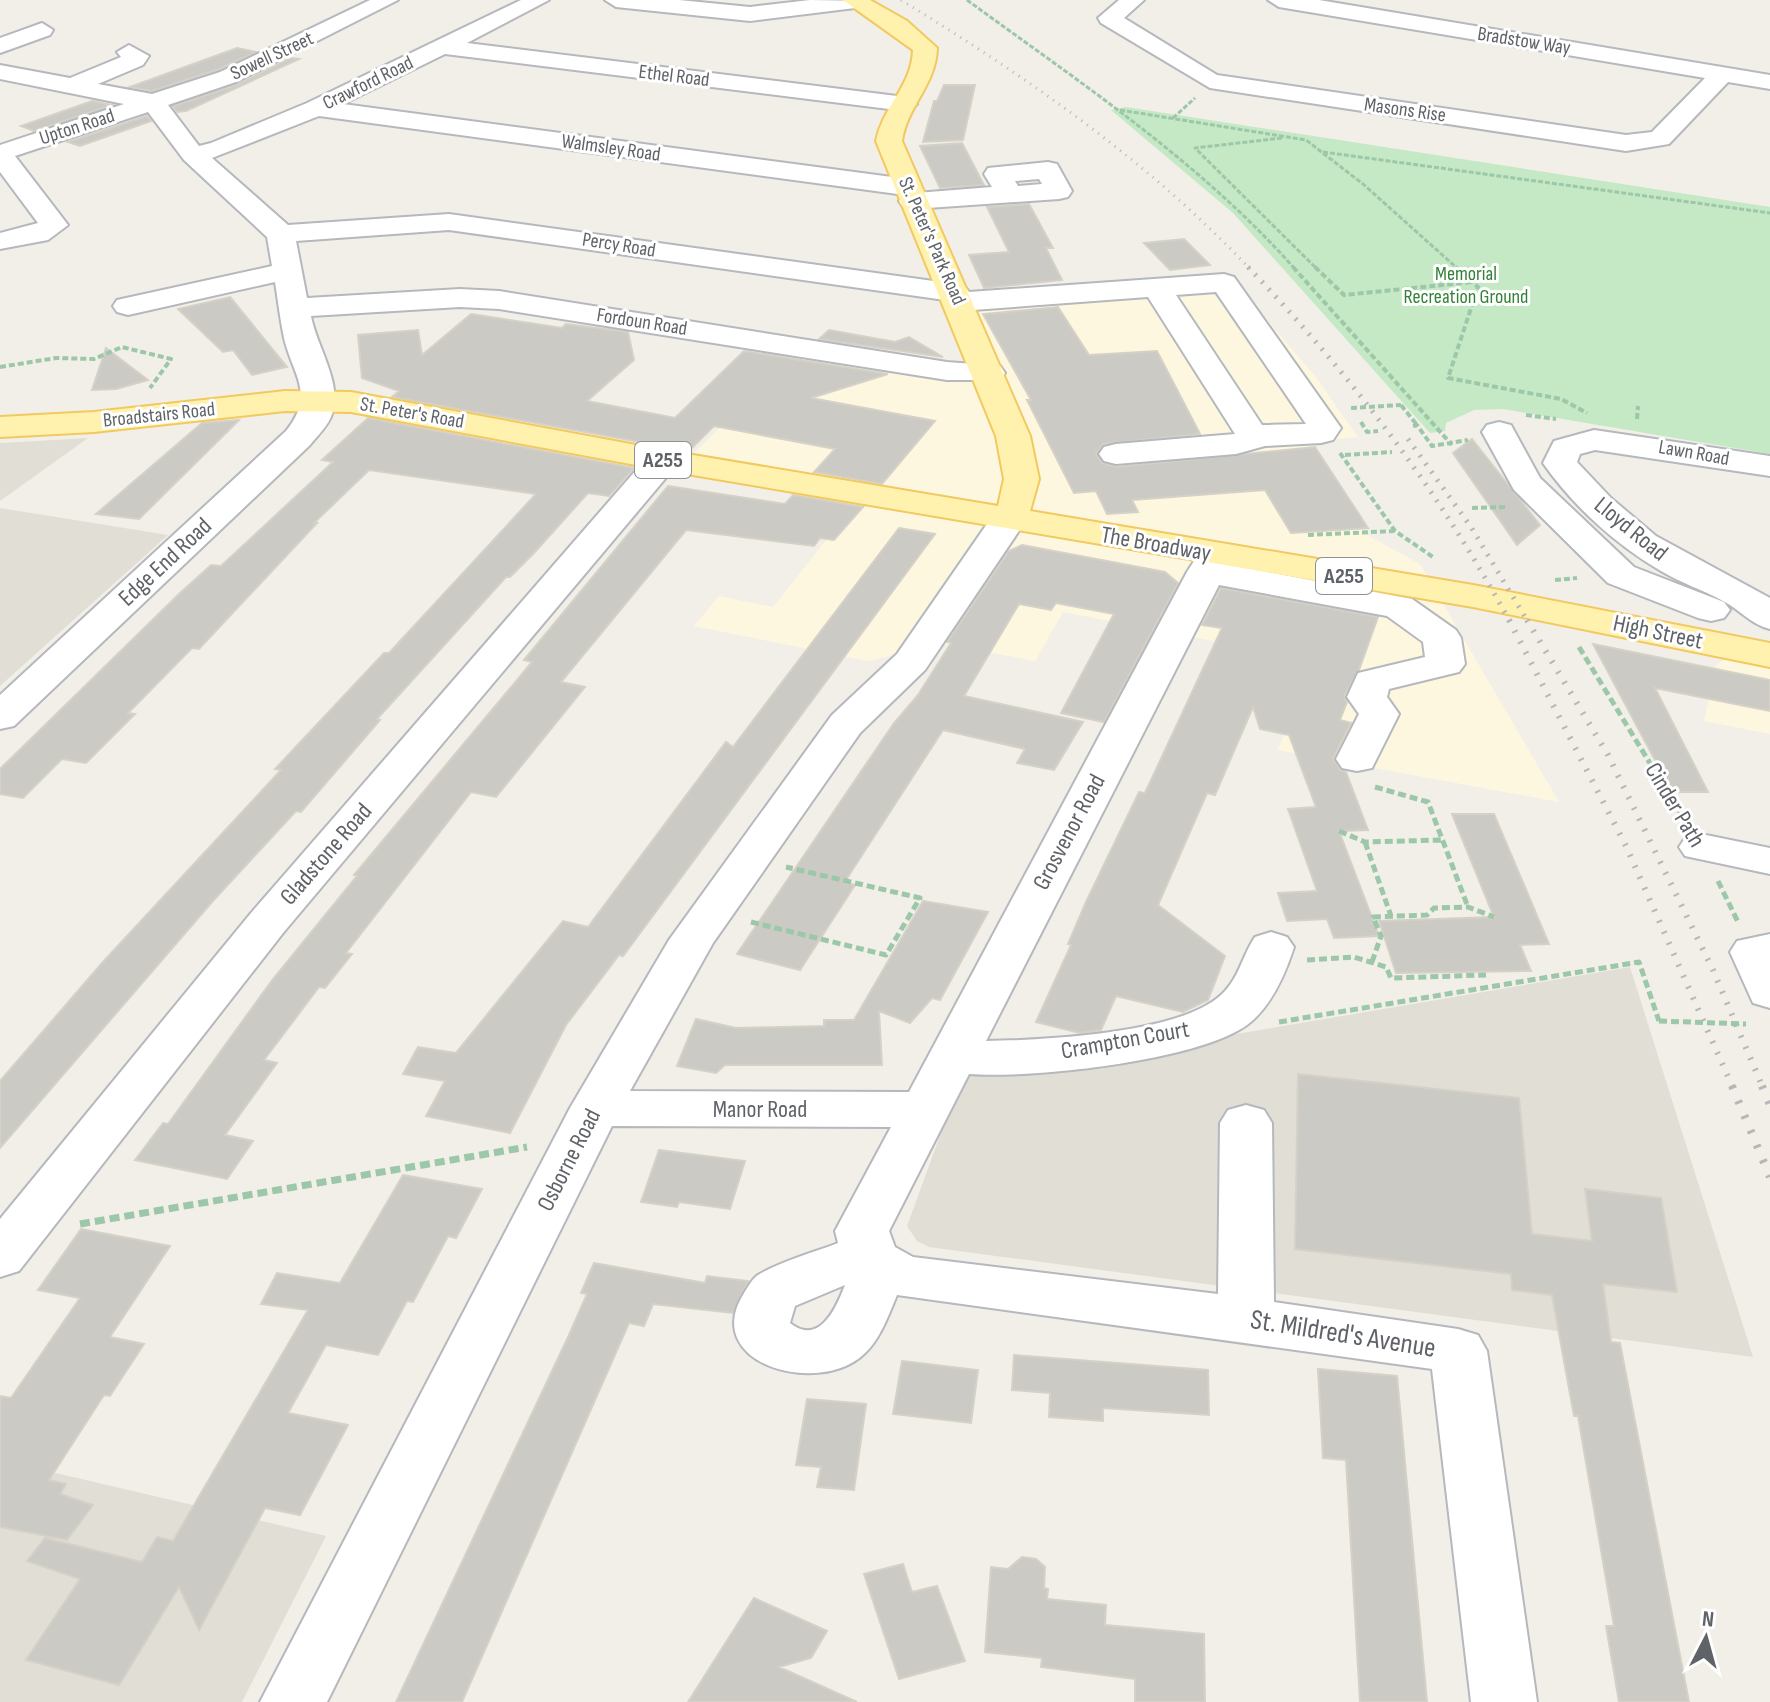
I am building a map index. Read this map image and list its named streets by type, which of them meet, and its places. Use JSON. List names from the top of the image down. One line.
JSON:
{"streets":{"main road":["St. Peter's Park Road","St. Peter's Road","Broadstairs Road","A255","The Broadway","High Street"],"street":["Bradstow Way","Sowell Street","Ethel Road","Crawford Road","Masons Rise","Upton Road","Walmsley Road","Percy Road","Fordoun Road","Lawn Road","Lloyd Road","Edge End Road","Grosvenor Road","Gladstone Road","Crampton Court","Manor Road","Osborne Road","St. Mildred's Avenue"],"path":["Cinder Path"]},"crossings":[["Bradstow Way","Masons Rise"],["Sowell Street","Upton Road"],["Ethel Road","Crawford Road"],["Ethel Road","St. Peter's Park Road"],["Crawford Road","Walmsley Road"],["Walmsley Road","St. Peter's Park Road"],["St. Peter's Park Road","Percy Road"],["St. Peter's Park Road","Fordoun Road"],["St. Peter's Park Road","St. Peter's Road"],["St. Peter's Park Road","The Broadway"],["St. Peter's Park Road","Osborne Road"],["St. Peter's Road","Broadstairs Road"],["St. Peter's Road","The Broadway"],["St. Peter's Road","Edge End Road"],["St. Peter's Road","Gladstone Road"],["St. Peter's Road","Osborne Road"],["Broadstairs Road","Edge End Road"],["Lawn Road","Lloyd Road"],["The Broadway","High Street"],["The Broadway","Grosvenor Road"],["The Broadway","Osborne Road"],["Grosvenor Road","Crampton Court"],["Grosvenor Road","Manor Road"],["Grosvenor Road","St. Mildred's Avenue"],["Manor Road","Osborne Road"],["Manor Road","St. Mildred's Avenue"]],"parks":["Memorial Recreation Ground"],"north":"top"}
